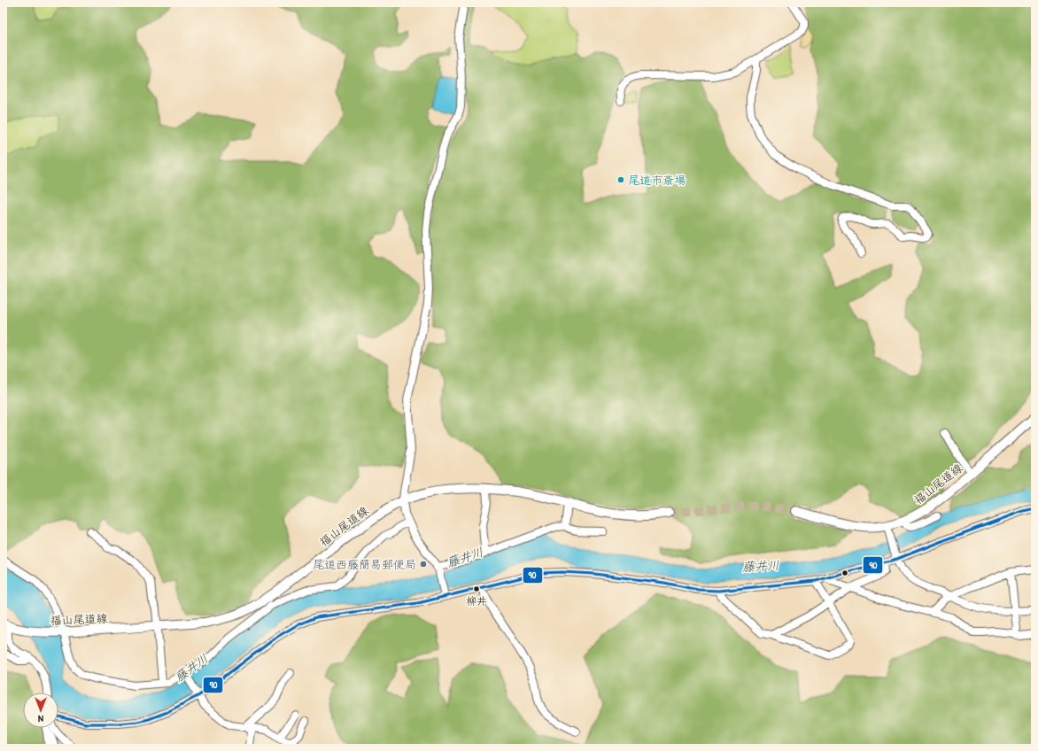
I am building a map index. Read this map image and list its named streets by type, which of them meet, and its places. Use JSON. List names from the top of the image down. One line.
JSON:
{"streets":{"main road":["福山尾道線"]},"water":["藤井川"],"places":["尾道市斎場","尾道西藤簡易郵便局","柳井"],"lines":["transit line 90"],"north":"bottom"}
